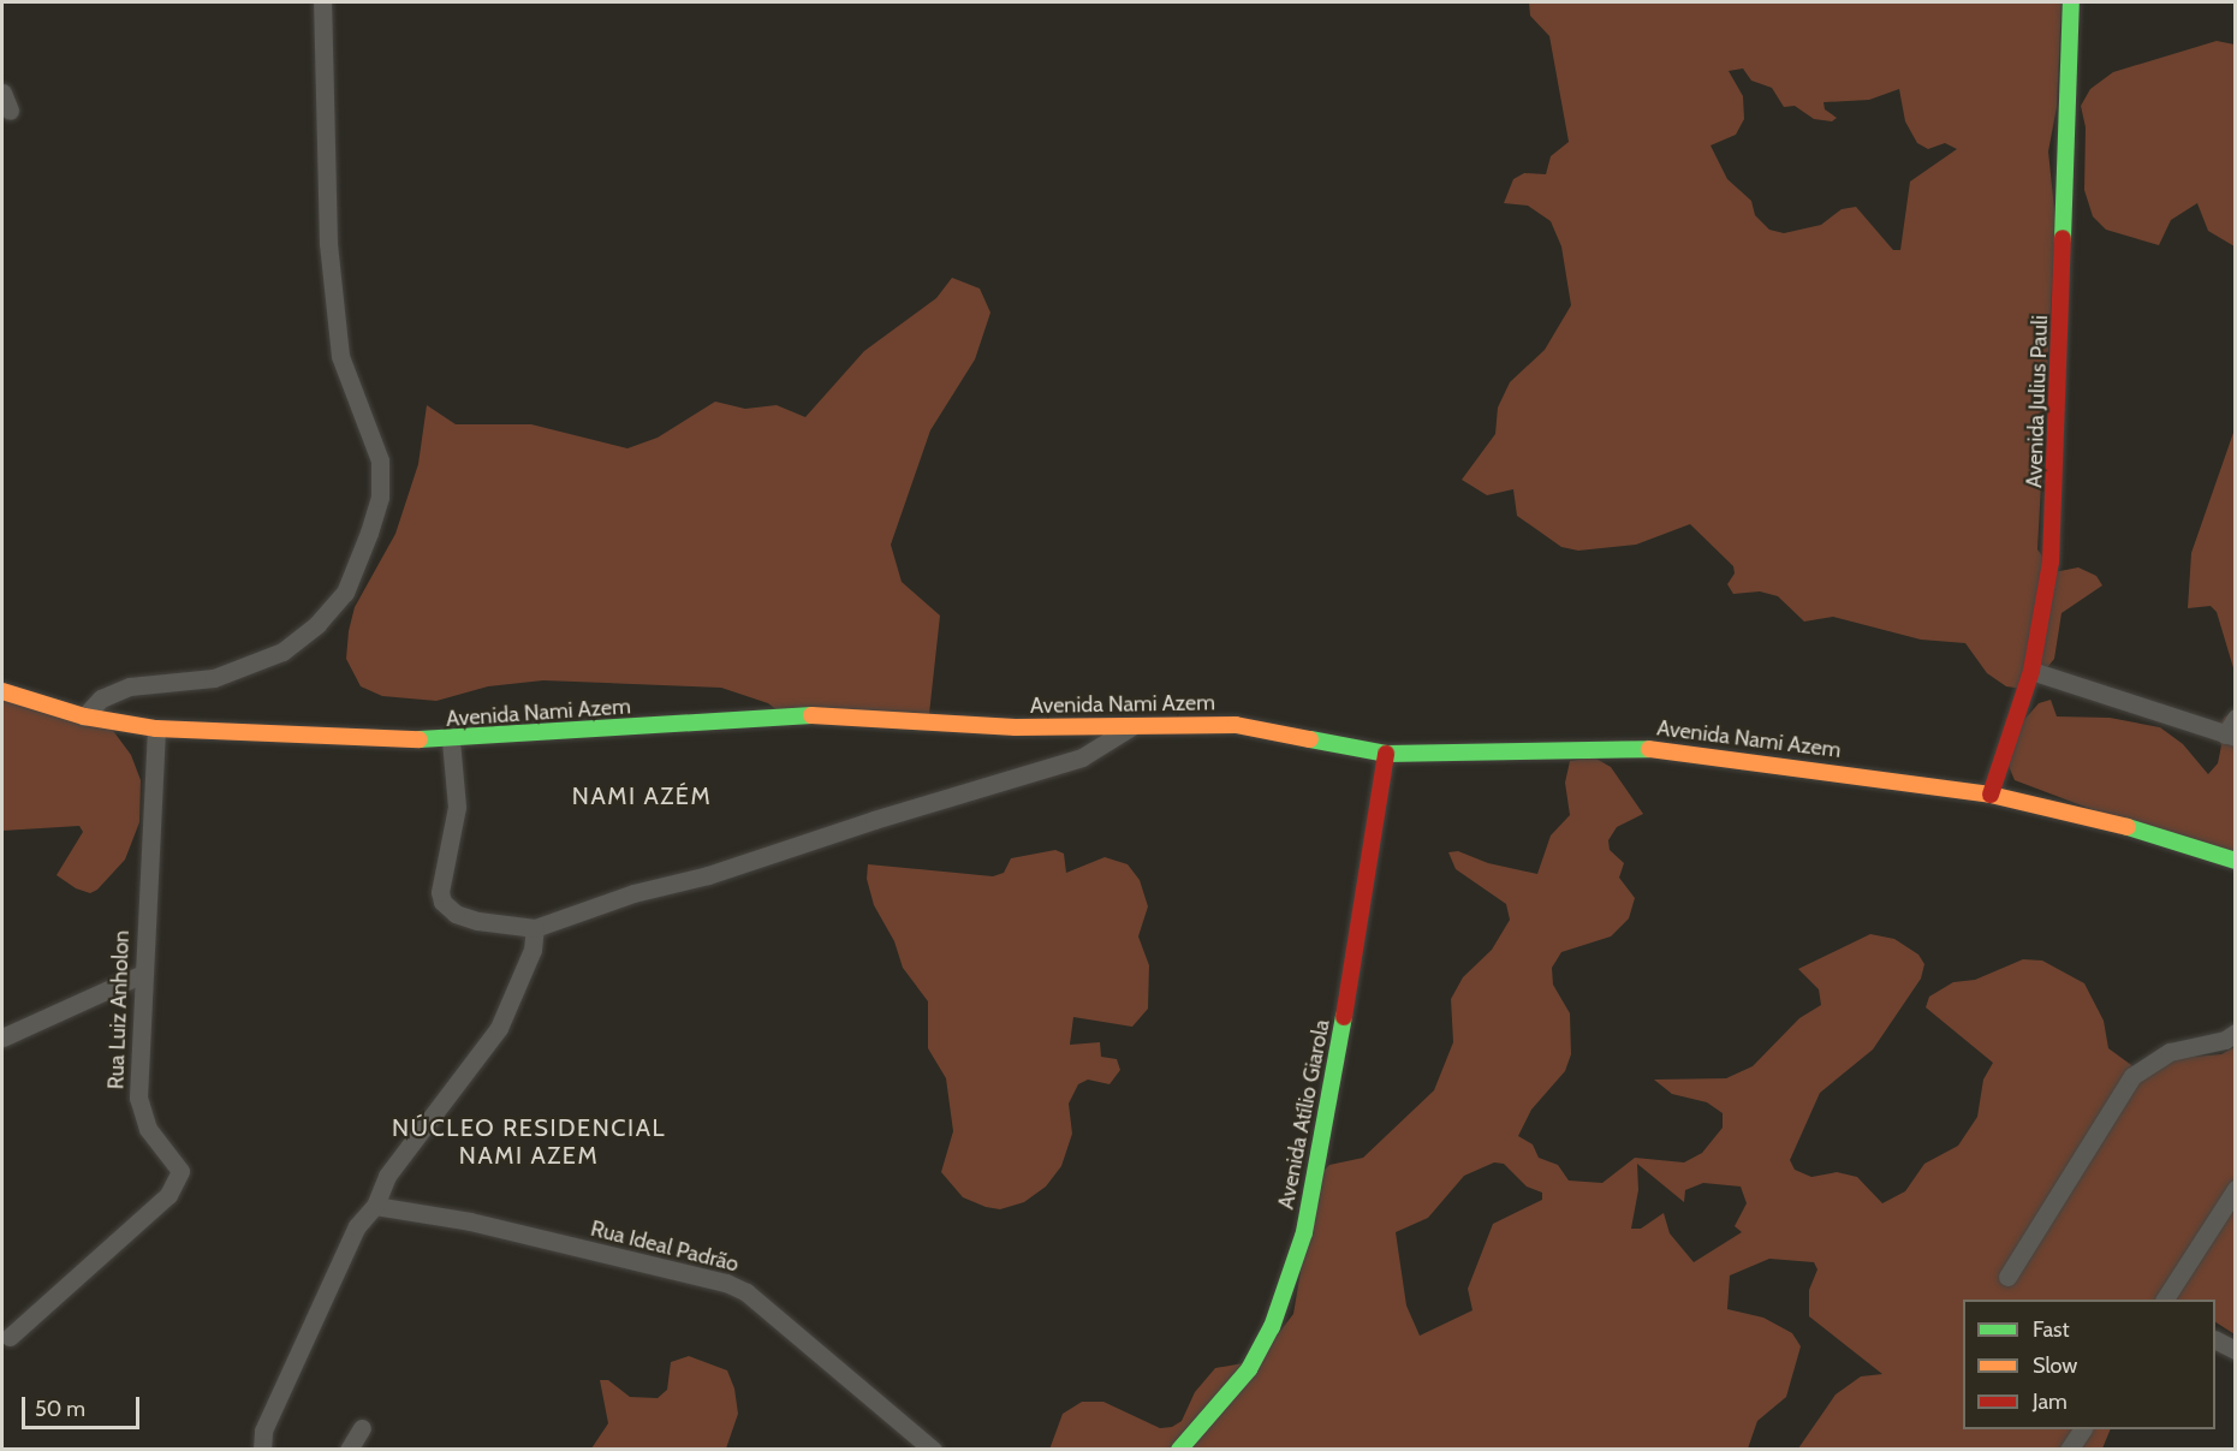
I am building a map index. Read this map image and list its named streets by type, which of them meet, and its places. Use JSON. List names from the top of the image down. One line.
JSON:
{"streets":{"street":["Avenida Julius Pauli","Avenida Nami Azem","Rua Luiz Anholon","Avenida Atílio Giarola","Rua Ideal Padrão"]},"crossings":[["Avenida Julius Pauli","Avenida Nami Azem"],["Avenida Nami Azem","Rua Luiz Anholon"],["Avenida Nami Azem","Avenida Atílio Giarola"]],"districts":["NAMI AZÉM","NÚCLEO RESIDENCIAL NAMI AZEM"],"legend":["Fast","Slow","Jam"],"scale_bar":"50 m"}
